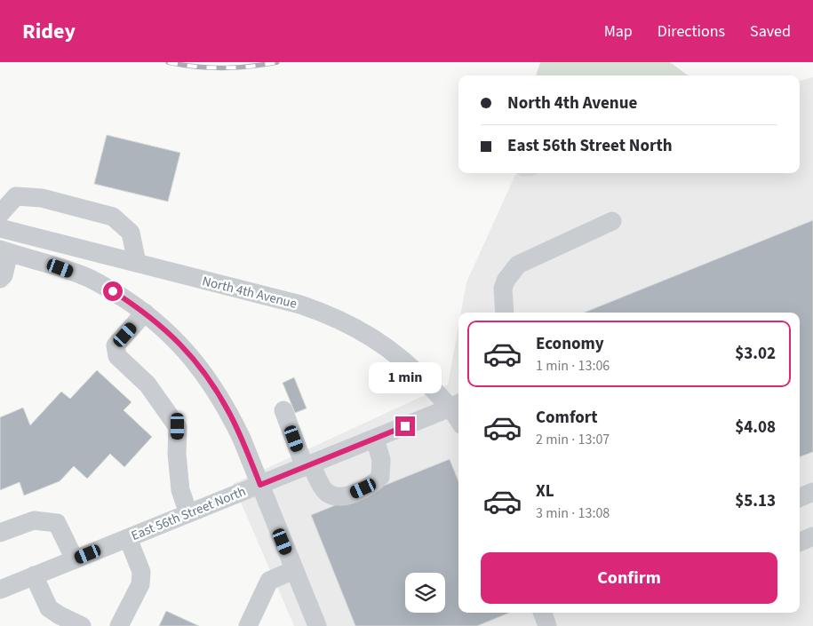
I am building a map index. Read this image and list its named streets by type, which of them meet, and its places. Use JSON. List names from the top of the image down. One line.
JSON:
{"streets":{"street":["North 4th Avenue","East 56th Street North"]},"crossings":[["North 4th Avenue","East 56th Street North"]],"page":{"header":"Ridey","nav":["Map","Directions","Saved"],"banner":["North 4th Avenue","East 56th Street North"],"list":[{"name":"Economy","note":"1 min · 13:06","value":"$3.02"},{"name":"Comfort","note":"2 min · 13:07","value":"$4.08"},{"name":"XL","note":"3 min · 13:08","value":"$5.13"}],"bubble":"1 min","buttons":"Confirm"}}
